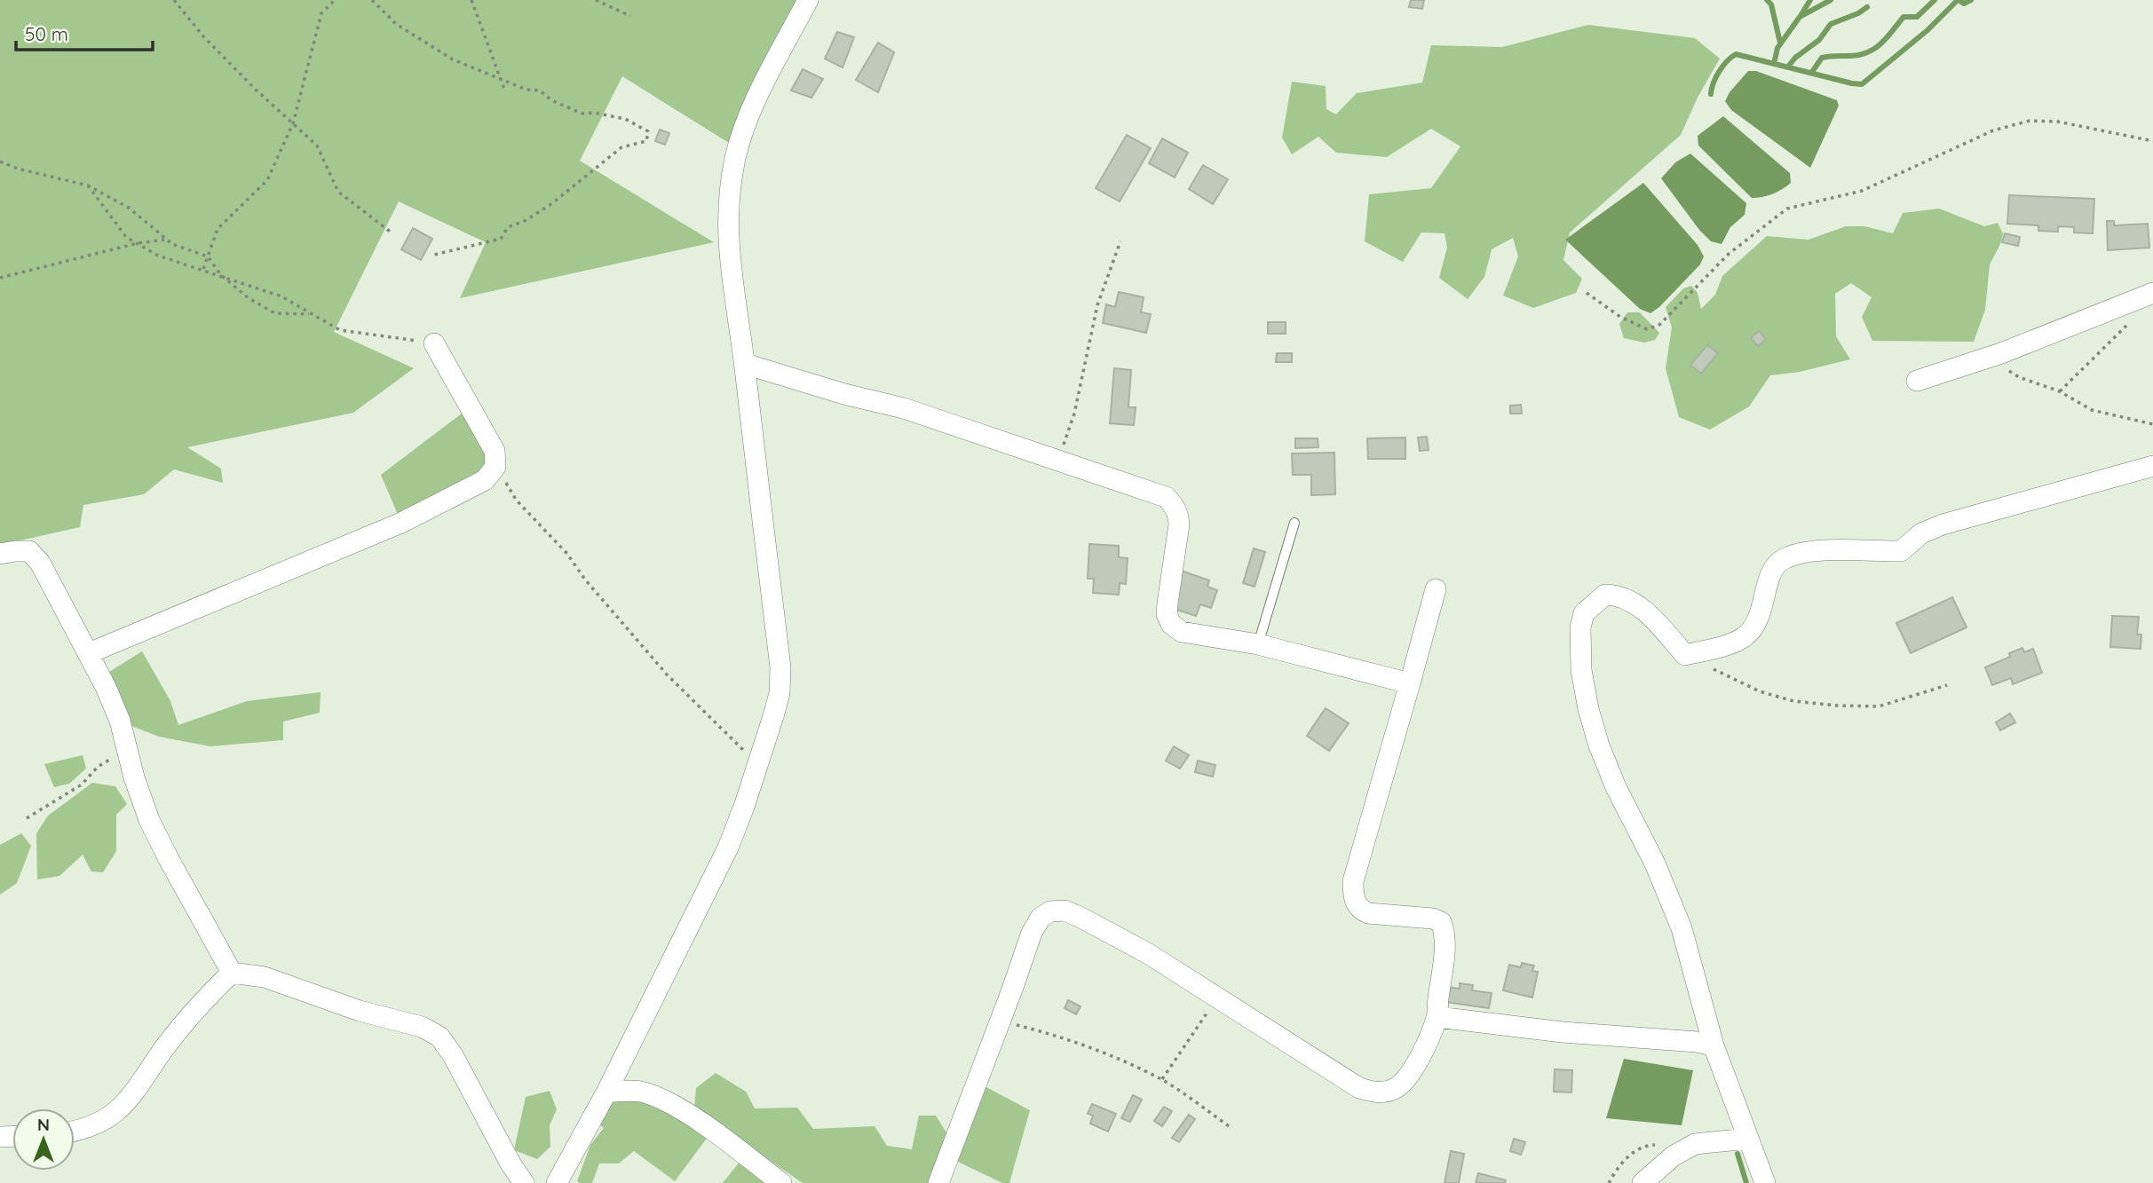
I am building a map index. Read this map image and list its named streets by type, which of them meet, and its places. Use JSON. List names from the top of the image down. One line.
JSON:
{"scale_bar":"50 m","north":"top"}
